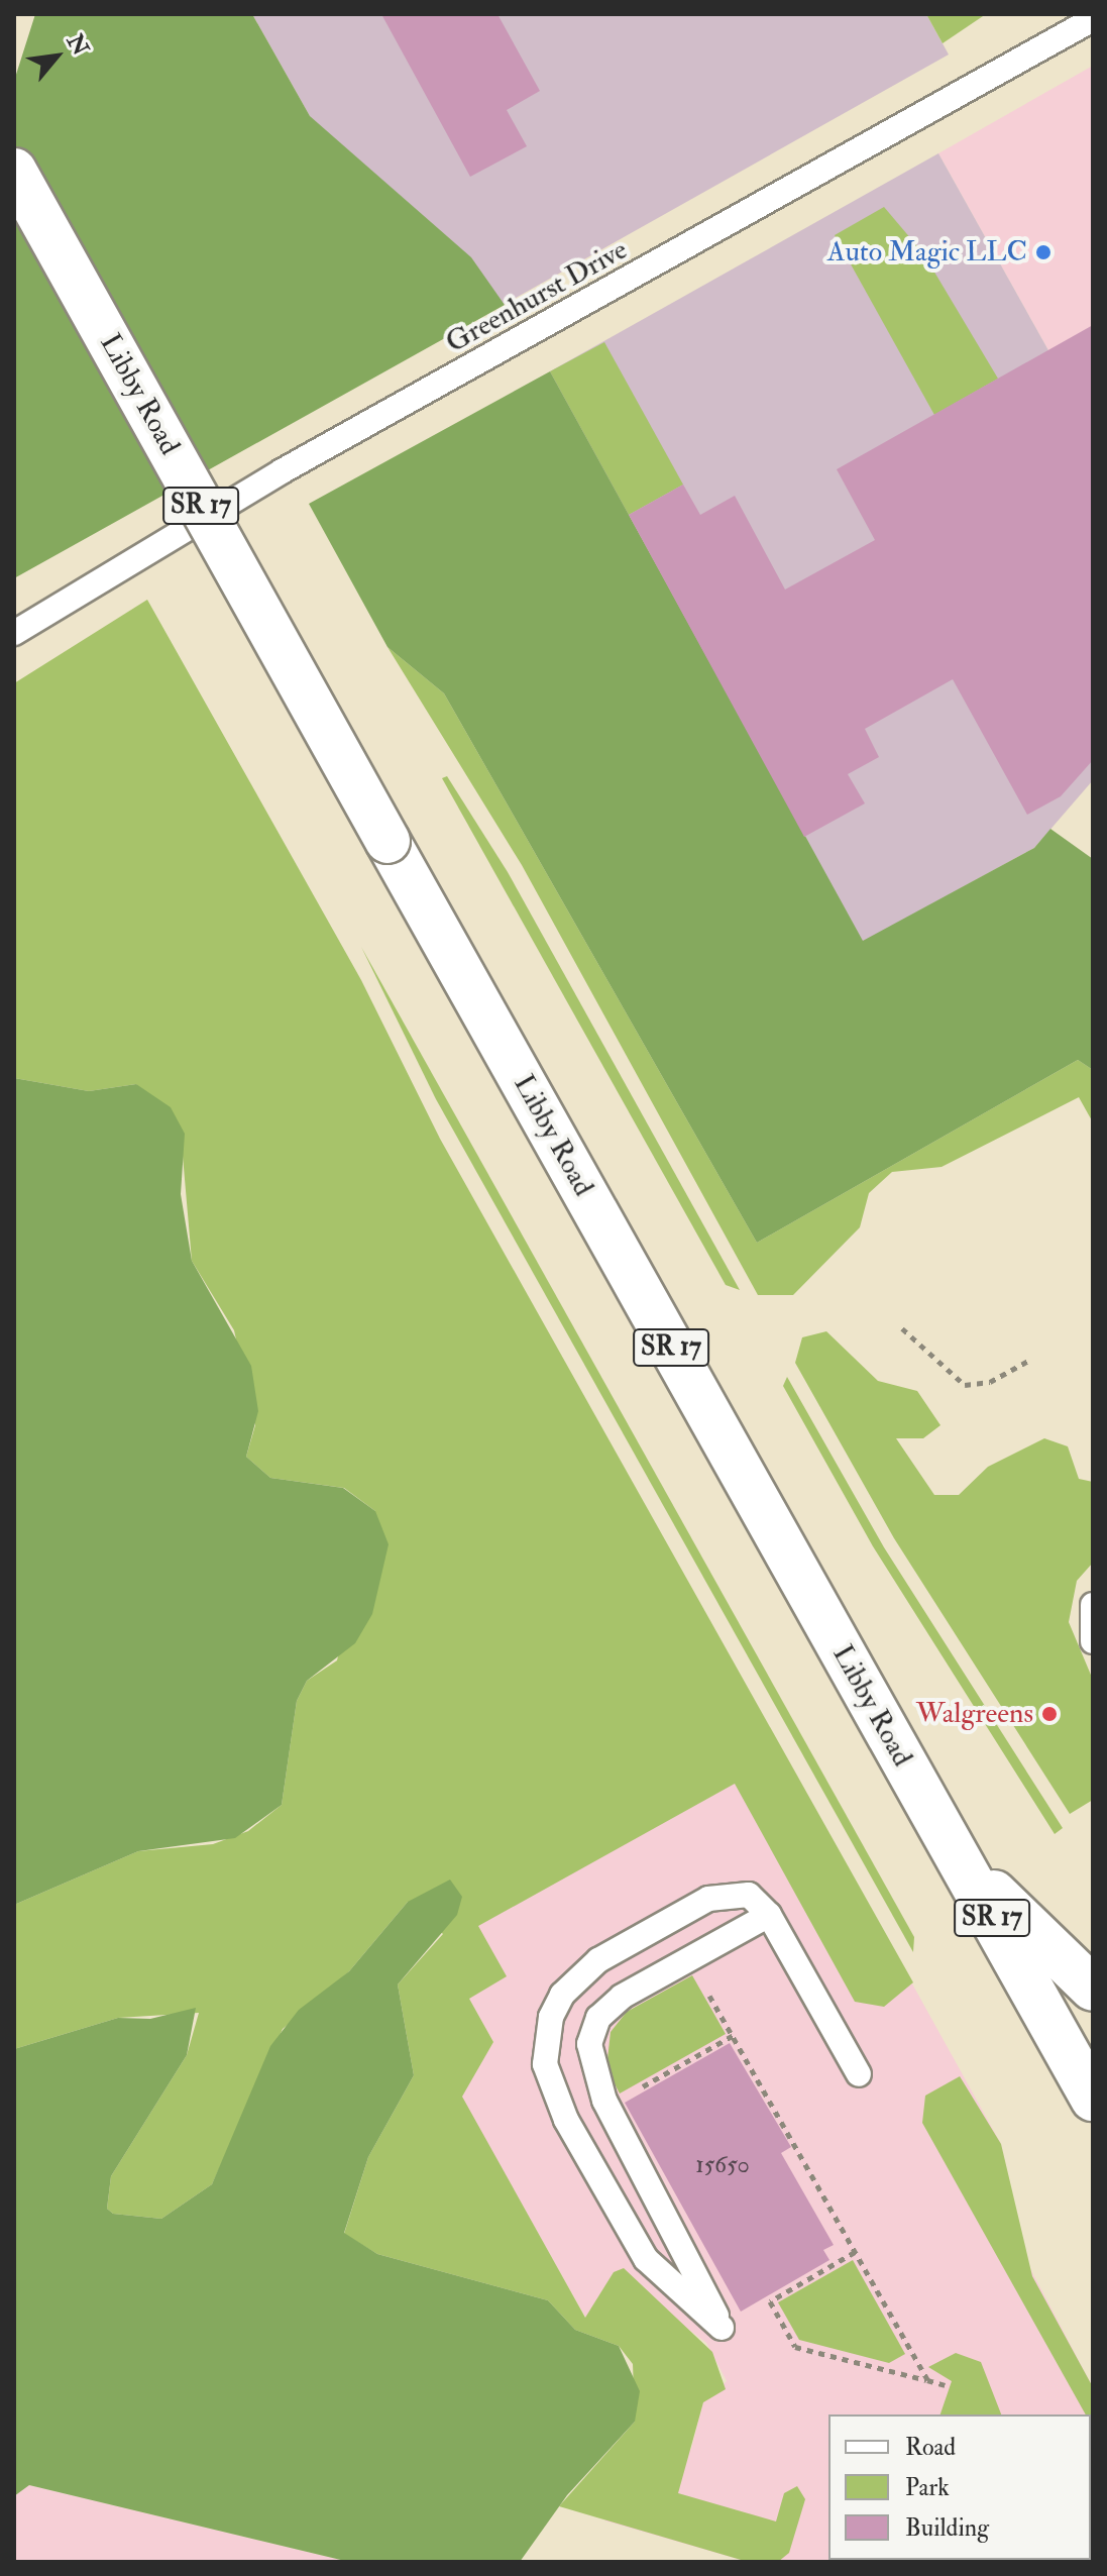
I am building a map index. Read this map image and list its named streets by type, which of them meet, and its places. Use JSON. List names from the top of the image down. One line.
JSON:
{"streets":{"main road":["Libby Road","SR 17"],"lane":["Greenhurst Drive"]},"places":["Auto Magic LLC","Walgreens"],"house_numbers":["15650"],"legend":["Road","Park","Building"],"north":"top right"}
